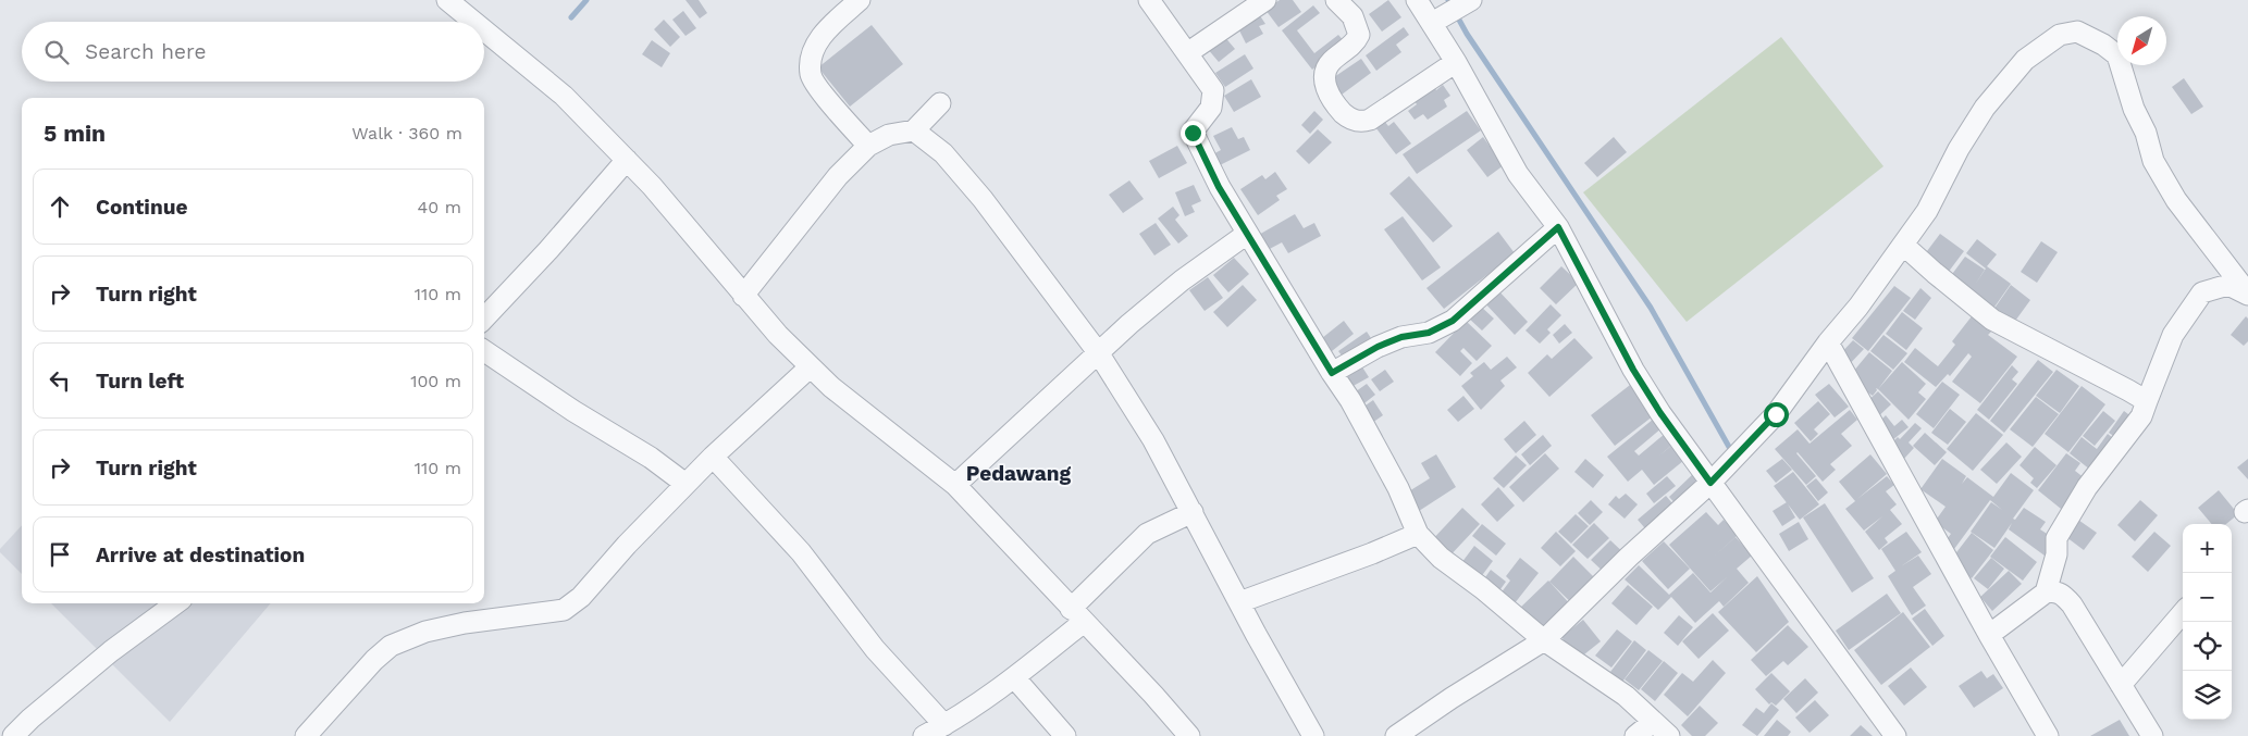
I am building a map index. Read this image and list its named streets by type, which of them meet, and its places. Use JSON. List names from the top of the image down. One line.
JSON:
{"districts":["Pedawang"],"north":"bottom left","page":{"search":"Search here","heading":["5 min","Walk · 360 m"],"list":[["Continue","40 m"],["Turn right","110 m"],["Turn left","100 m"],["Turn right","110 m"],"Arrive at destination"],"map_buttons":["+","−"]}}
